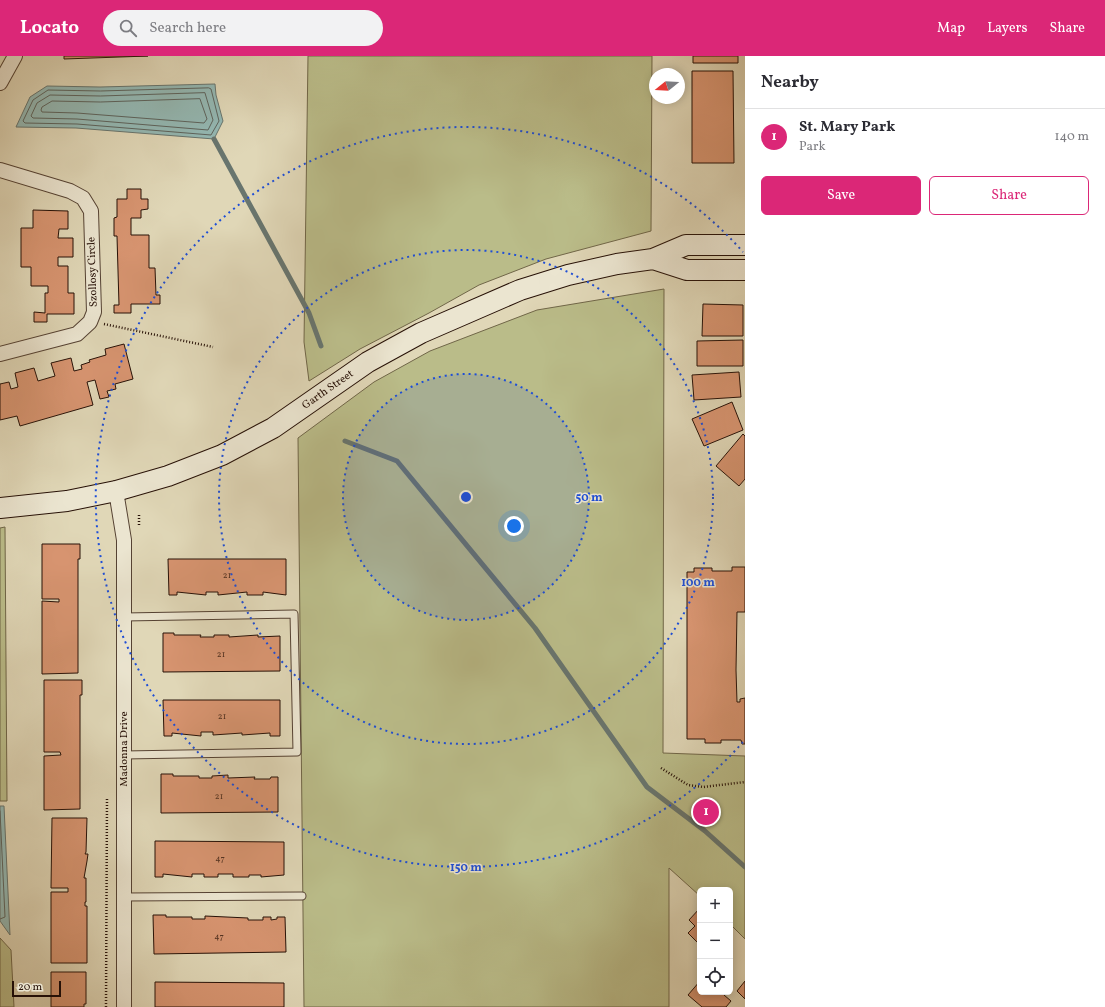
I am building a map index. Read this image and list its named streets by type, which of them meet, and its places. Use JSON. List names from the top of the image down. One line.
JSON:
{"streets":{"street":["Szollosy Circle","Garth Street","Madonna Drive"]},"crossings":[["Garth Street","Madonna Drive"]],"house_numbers":["21","21","21","21","47","47"],"scale_bar":"20 m","north":"left","page":{"header":"Locato","search":"Search here","nav":["Map","Layers","Share"],"heading":"Nearby","list":[{"mark":"1","name":"St. Mary Park","note":"Park","value":"140 m"}],"buttons":["Save","Share"],"pins":"1","map_buttons":["+","−"],"scale":"20 m"},"rings":["50 m","100 m","150 m"]}
